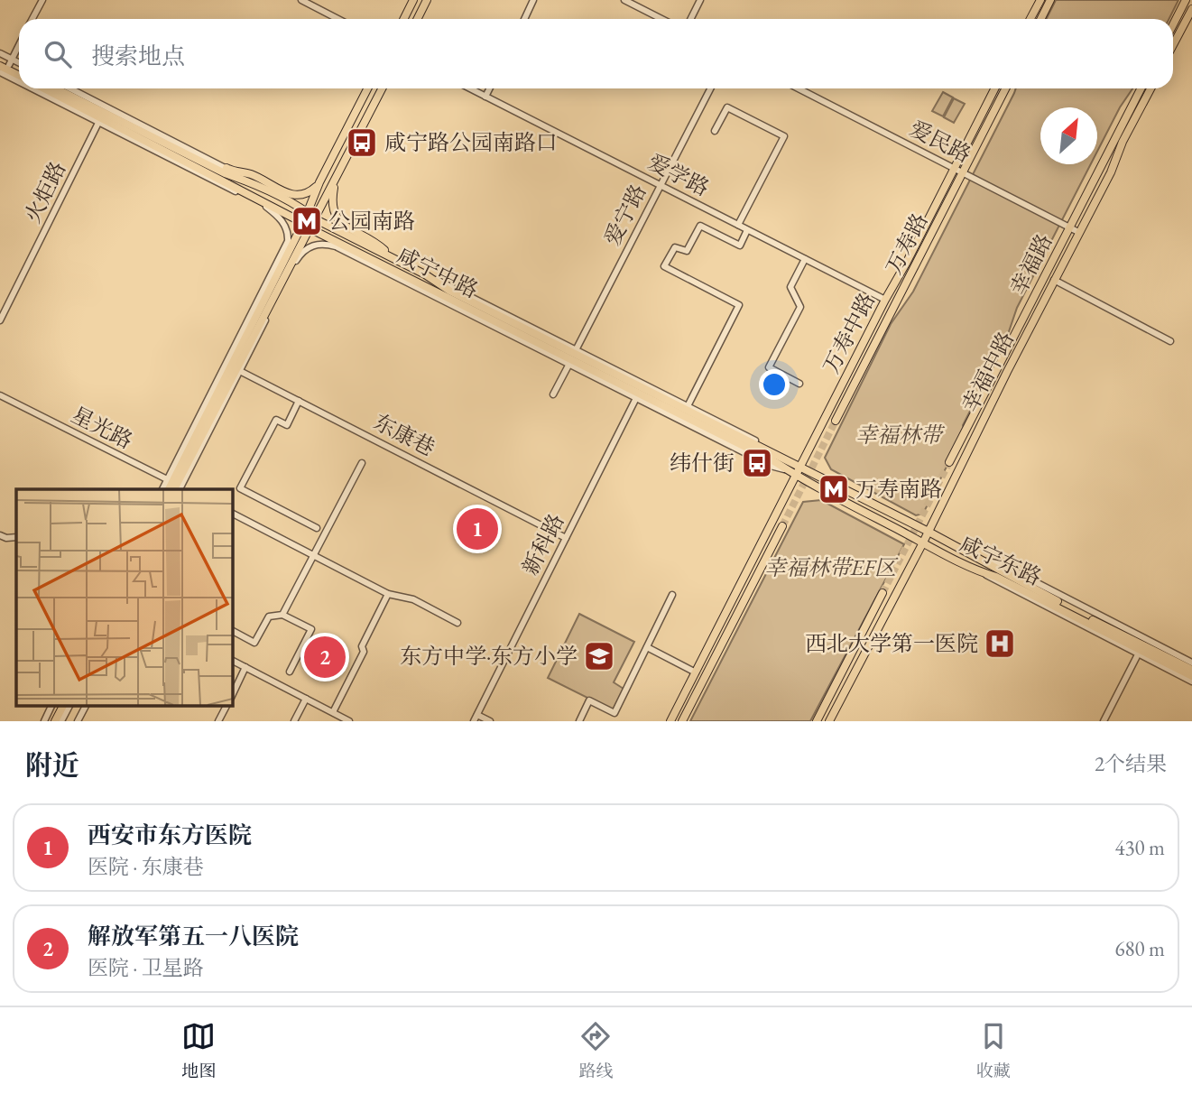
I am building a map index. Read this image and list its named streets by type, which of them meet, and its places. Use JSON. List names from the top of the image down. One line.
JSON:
{"streets":{"main road":["万寿路","幸福路","咸宁中路","万寿中路","幸福中路","咸宁东路"],"street":["爱民路","爱学路","火炬路","爱宁路","星光路","东康巷","新科路"]},"crossings":[["爱民路","万寿路"],["爱民路","幸福路"],["爱民路","万寿中路"],["爱民路","幸福中路"],["爱学路","爱宁路"],["爱学路","万寿中路"],["火炬路","咸宁中路"],["爱宁路","咸宁中路"],["咸宁中路","万寿中路"],["咸宁中路","新科路"],["咸宁中路","咸宁东路"],["万寿中路","咸宁东路"],["幸福中路","咸宁东路"],["东康巷","新科路"]],"parks":["幸福林带","幸福林带EF区"],"places":{"bus stop":["咸宁路公园南路口","纬什街"],"metro station":["公园南路","万寿南路"],"hospital":["西北大学第一医院"],"school or university":["东方中学·东方小学"]},"north":"top right","page":{"search":"搜索地点","pins":["1","2"],"heading":["附近","2个结果"],"list":[{"mark":"1","name":"西安市东方医院","note":"医院 · 东康巷","value":"430 m"},{"mark":"2","name":"解放军第五一八医院","note":"医院 · 卫星路","value":"680 m"}],"nav":["地图","路线","收藏"]}}
